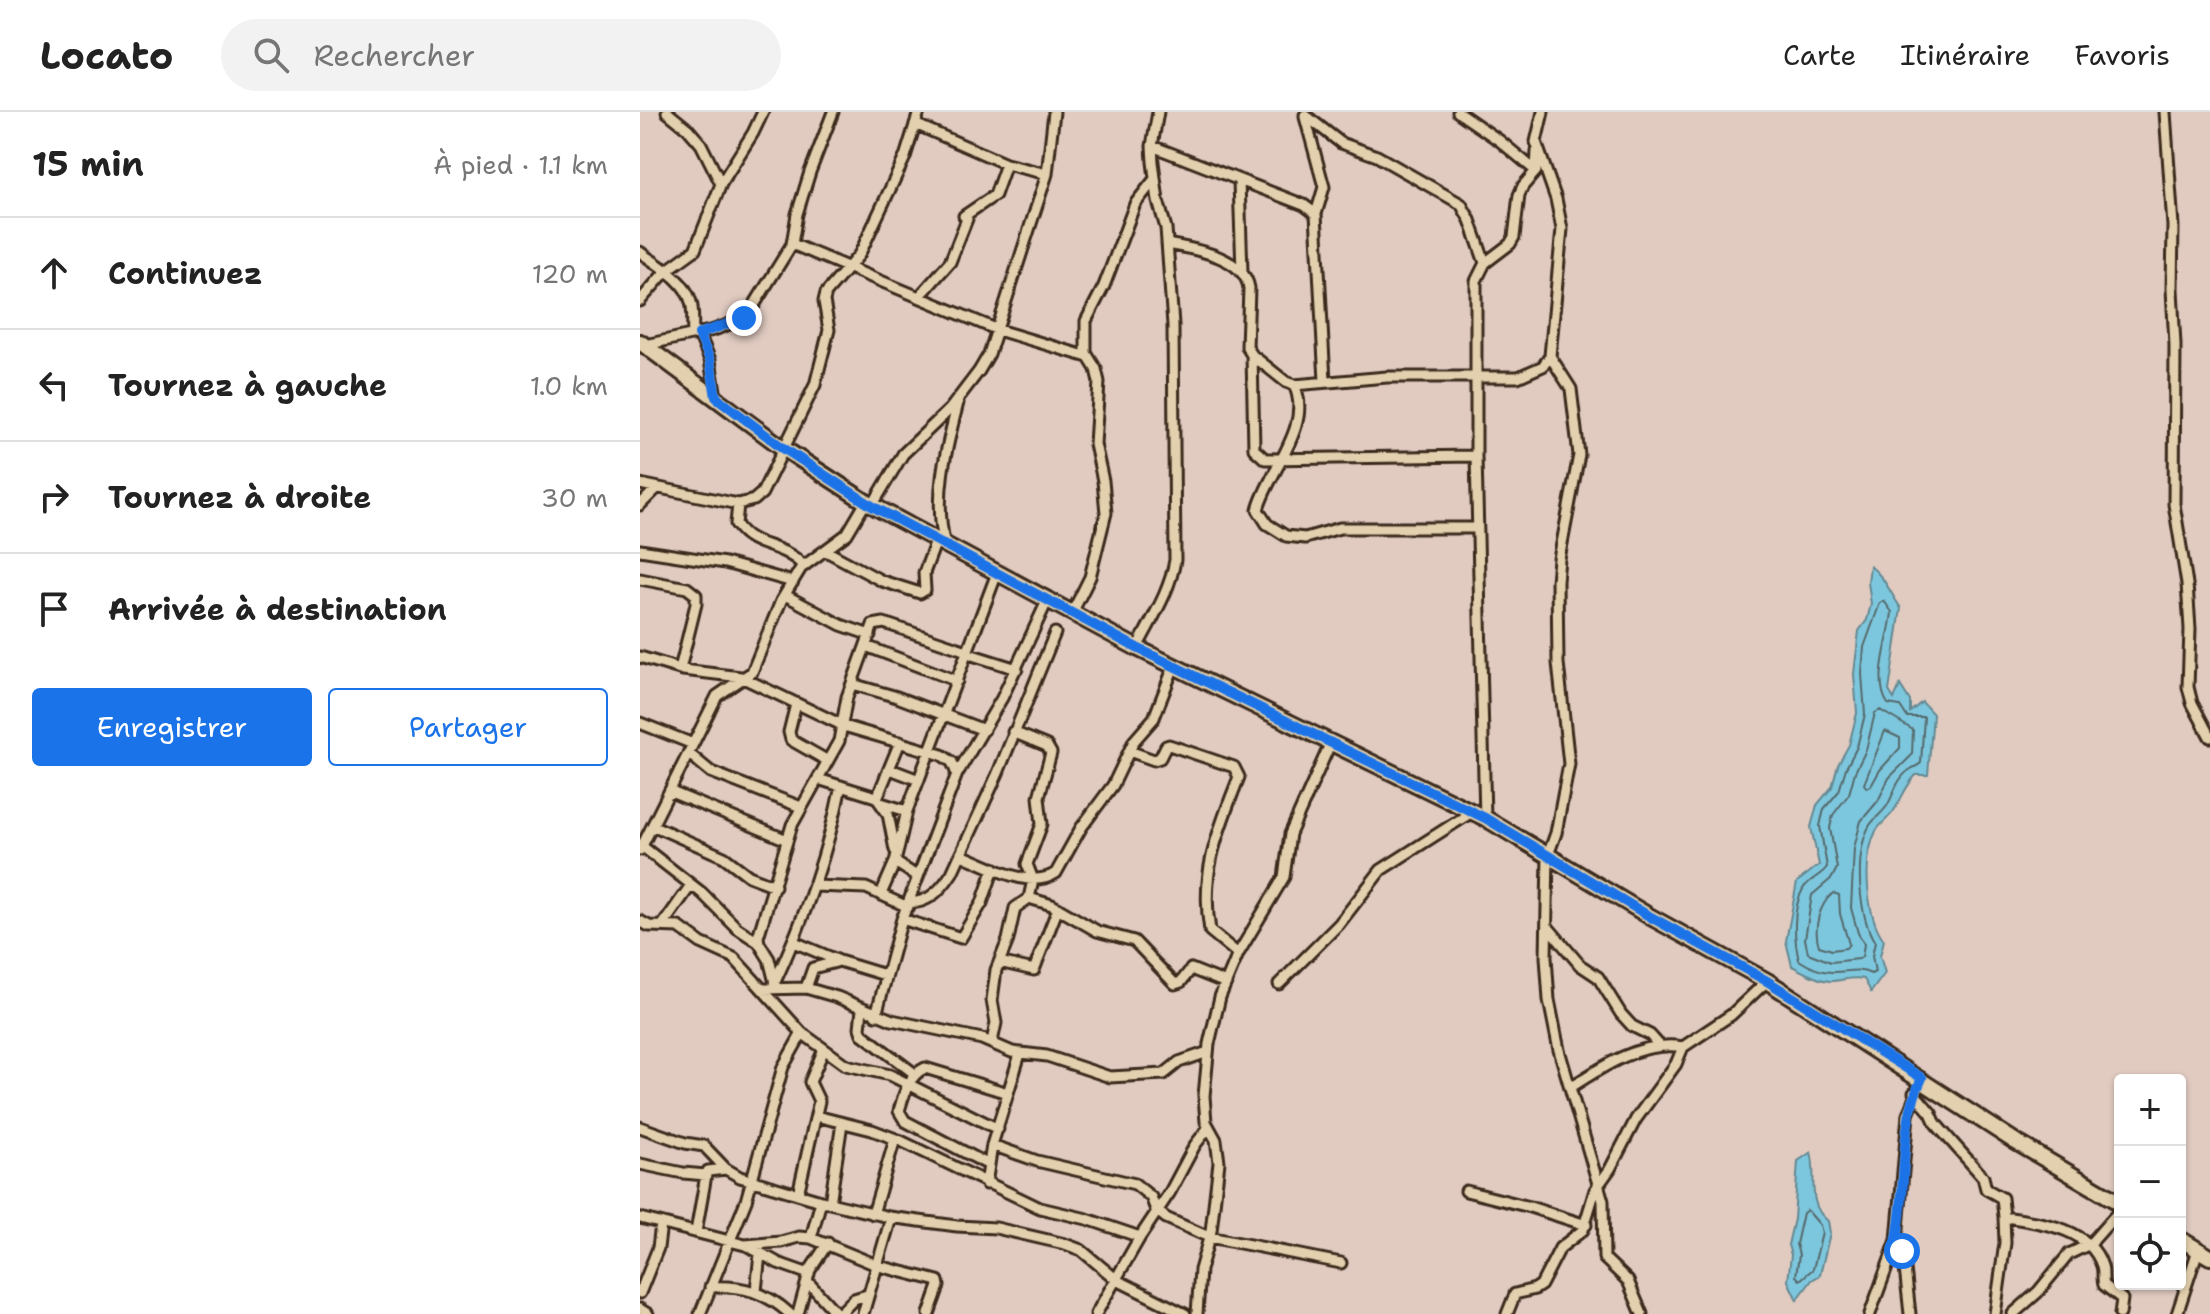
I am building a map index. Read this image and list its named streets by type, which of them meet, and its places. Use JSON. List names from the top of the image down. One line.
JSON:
{"page":{"header":"Locato","search":"Rechercher","nav":["Carte","Itinéraire","Favoris"],"heading":["15 min","À pied · 1.1 km"],"list":[["Continuez","120 m"],["Tournez à gauche","1.0 km"],["Tournez à droite","30 m"],"Arrivée à destination"],"buttons":["Enregistrer","Partager"],"map_buttons":["+","−"]}}
